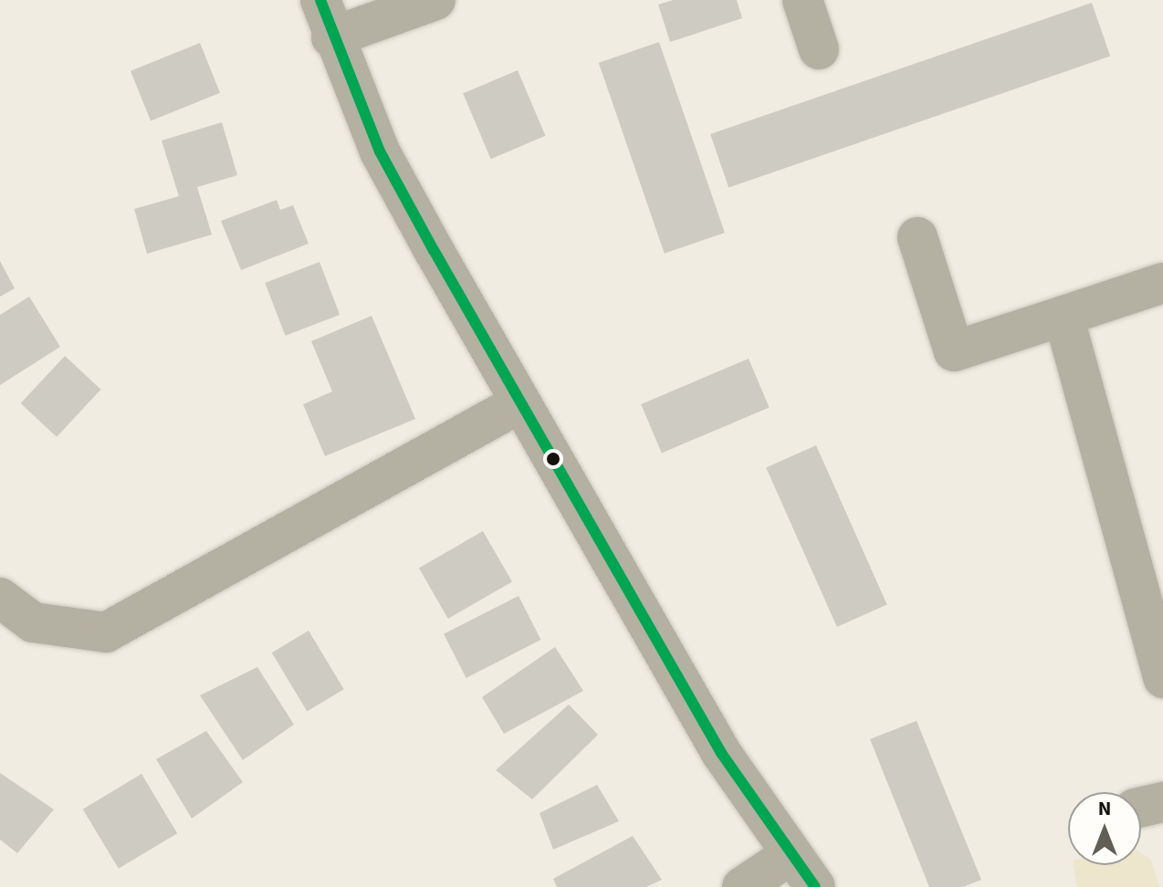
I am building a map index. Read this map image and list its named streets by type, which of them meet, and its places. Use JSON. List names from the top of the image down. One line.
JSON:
{"north":"top"}
